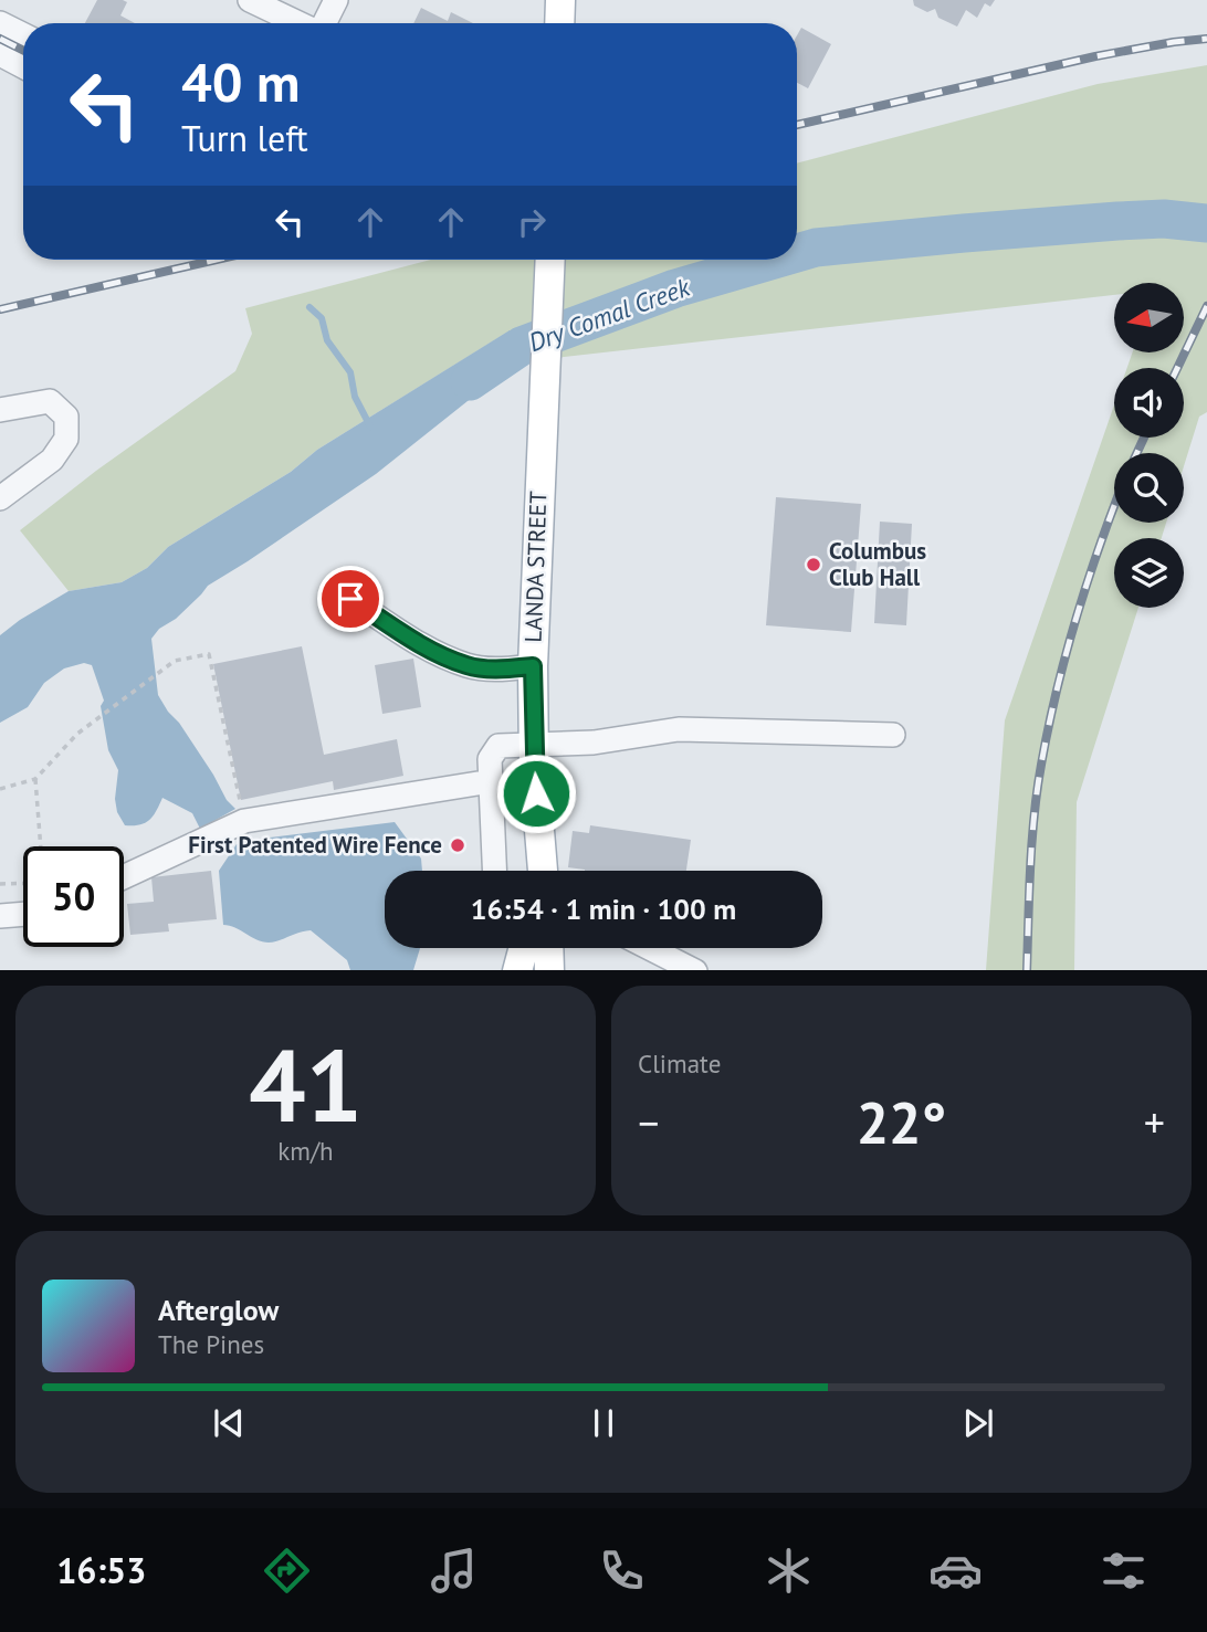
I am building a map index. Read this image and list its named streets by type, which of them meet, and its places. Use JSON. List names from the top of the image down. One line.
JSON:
{"streets":{"main road":["LANDA STREET"]},"water":["Dry Comal Creek"],"places":["Columbus Club Hall","First Patented Wire Fence"],"north":"left","page":{"turn":["40 m","Turn left"],"limit":"50","trip":"16:54 · 1 min · 100 m","tile":[["41","km/h"],"Climate"],"heat":["−","22°","+"],"song":["Afterglow","The Pines"],"tabs":"16:53"}}
